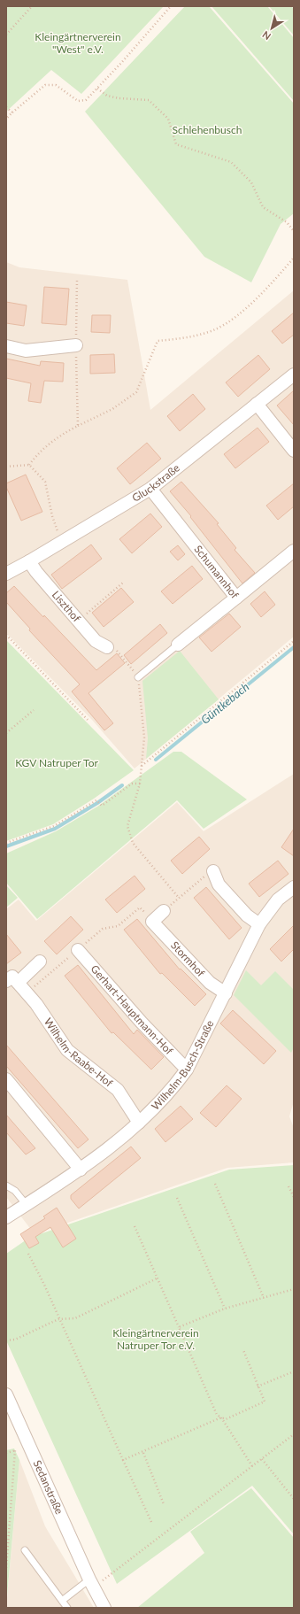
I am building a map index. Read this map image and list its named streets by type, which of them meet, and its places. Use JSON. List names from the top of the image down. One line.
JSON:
{"streets":{"street":["Gluckstraße","Schumannhof","Liszthof","Stormhof","Gerhart-Hauptmann-Hof","Wilhelm-Raabe-Hof","Wilhelm-Busch-Straße","Sedanstraße"]},"crossings":[["Gluckstraße","Schumannhof"],["Gluckstraße","Liszthof"],["Stormhof","Wilhelm-Busch-Straße"],["Gerhart-Hauptmann-Hof","Wilhelm-Busch-Straße"],["Wilhelm-Raabe-Hof","Wilhelm-Busch-Straße"]],"water":["Güntkebach"],"parks":["Kleingärtnerverein \"West\" e.V.","Schlehenbusch","KGV Natruper Tor","Kleingärtnerverein Natruper Tor e.V."],"north":"bottom left"}
